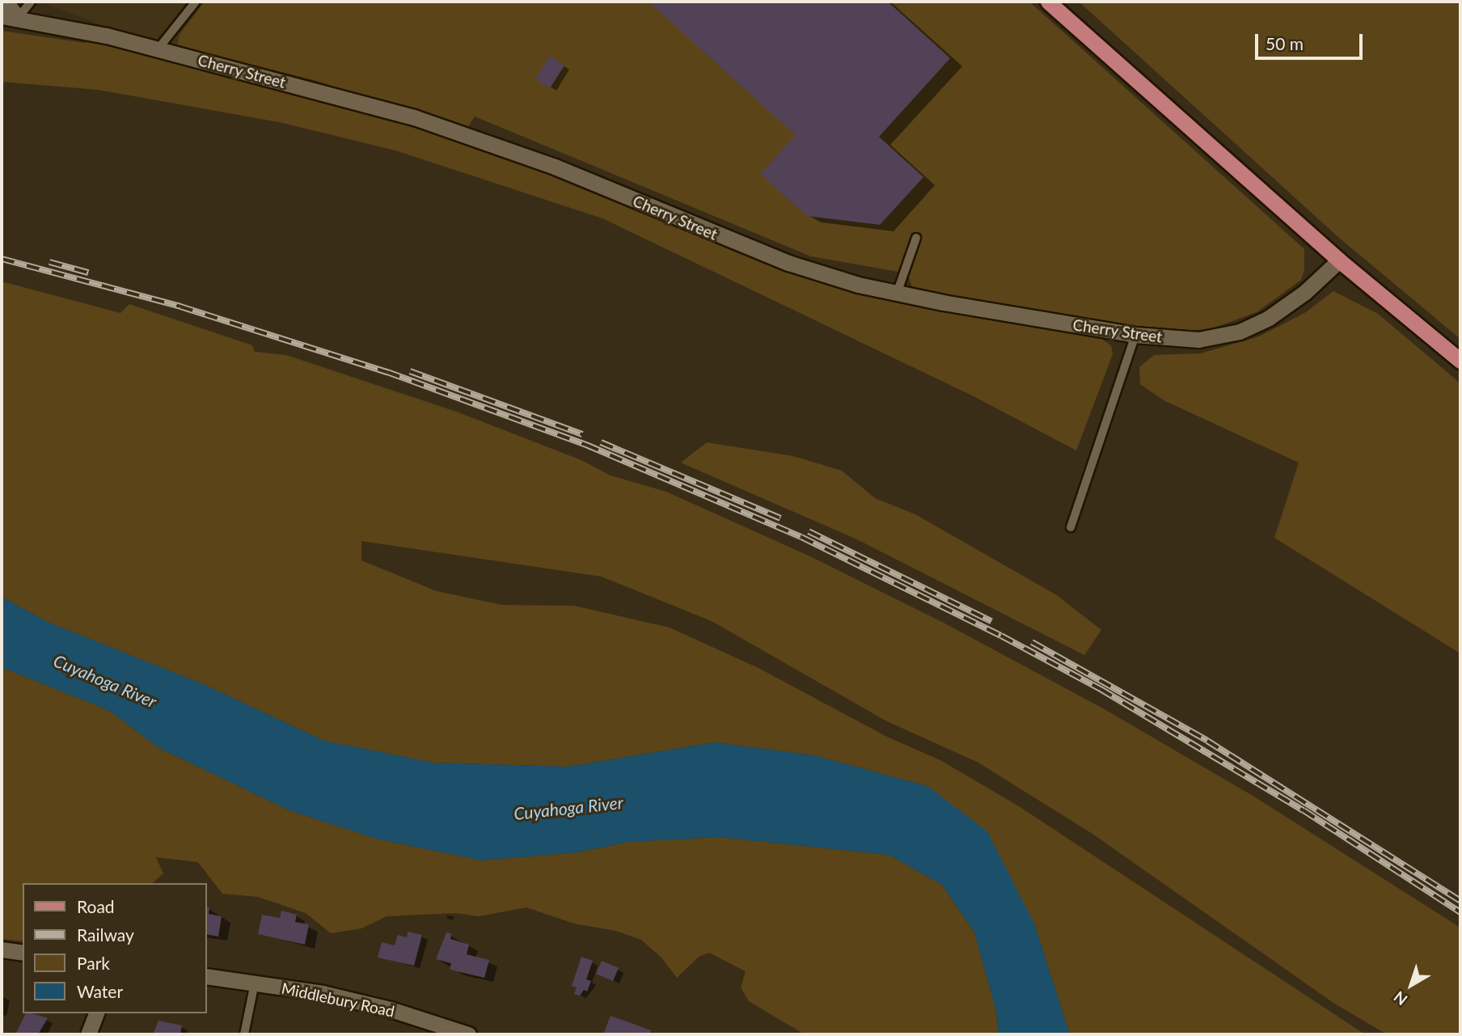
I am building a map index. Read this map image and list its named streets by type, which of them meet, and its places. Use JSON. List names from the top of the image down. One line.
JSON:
{"streets":{"street":["Cherry Street","Middlebury Road"]},"water":["Cuyahoga River"],"legend":["Road","Railway","Park","Water"],"scale_bar":"50 m","north":"bottom left"}
